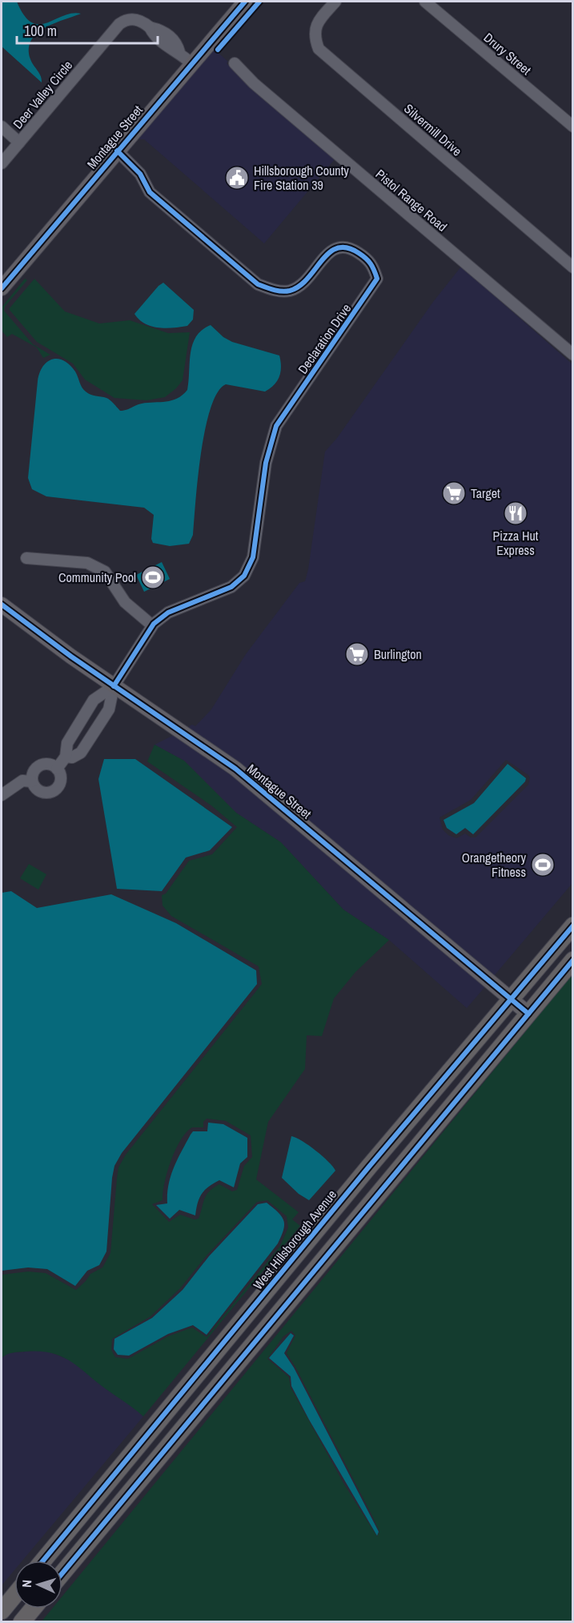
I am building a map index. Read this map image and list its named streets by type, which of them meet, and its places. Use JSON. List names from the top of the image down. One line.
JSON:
{"streets":{"main road":["West Hillsborough Avenue"],"street":["Drury Street","Deer Valley Circle","Silvermill Drive","Montague Street","Pistol Range Road","Declaration Drive"]},"crossings":[["Deer Valley Circle","Montague Street"],["Montague Street","Declaration Drive"],["Montague Street","West Hillsborough Avenue"]],"places":{"public building":["Hillsborough County Fire Station 39"],"supermarket":["Target","Burlington"],"restaurant":["Pizza Hut Express"],"sports":["Community Pool","Orangetheory Fitness"]},"scale_bar":"100 m","north":"left"}
